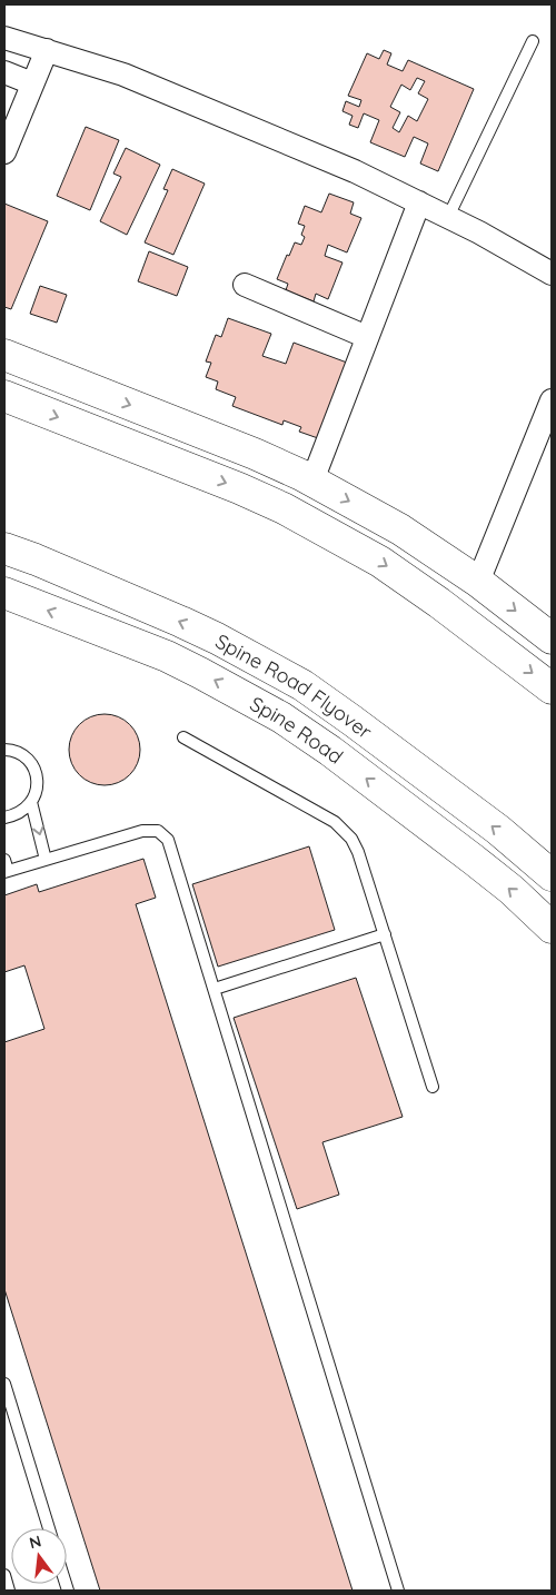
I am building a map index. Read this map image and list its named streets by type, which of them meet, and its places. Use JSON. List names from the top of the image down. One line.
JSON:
{"streets":{"street":["Spine Road Flyover","Spine Road"]},"north":"top"}
